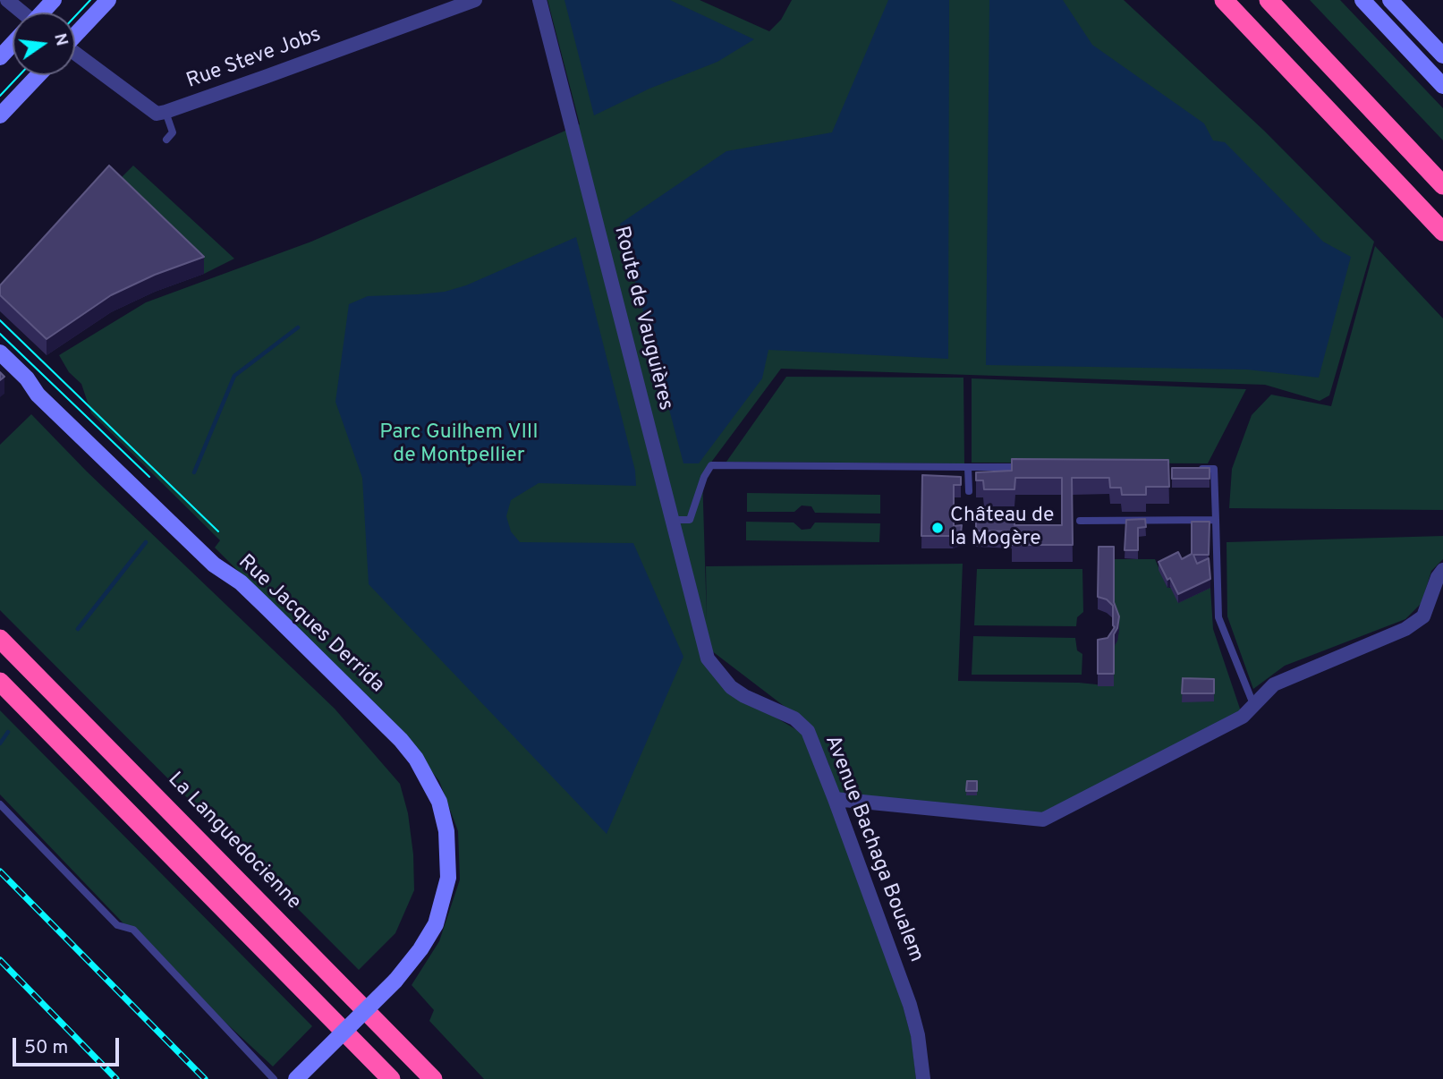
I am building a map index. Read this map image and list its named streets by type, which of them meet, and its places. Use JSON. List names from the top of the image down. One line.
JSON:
{"streets":{"highway":["La Languedocienne"],"street":["Rue Steve Jobs","Route de Vauguières","Rue Jacques Derrida","Avenue Bachaga Boualem"]},"crossings":[["Route de Vauguières","Avenue Bachaga Boualem"]],"parks":["Parc Guilhem VIII de Montpellier"],"places":["Château de la Mogère"],"scale_bar":"50 m","north":"right"}
